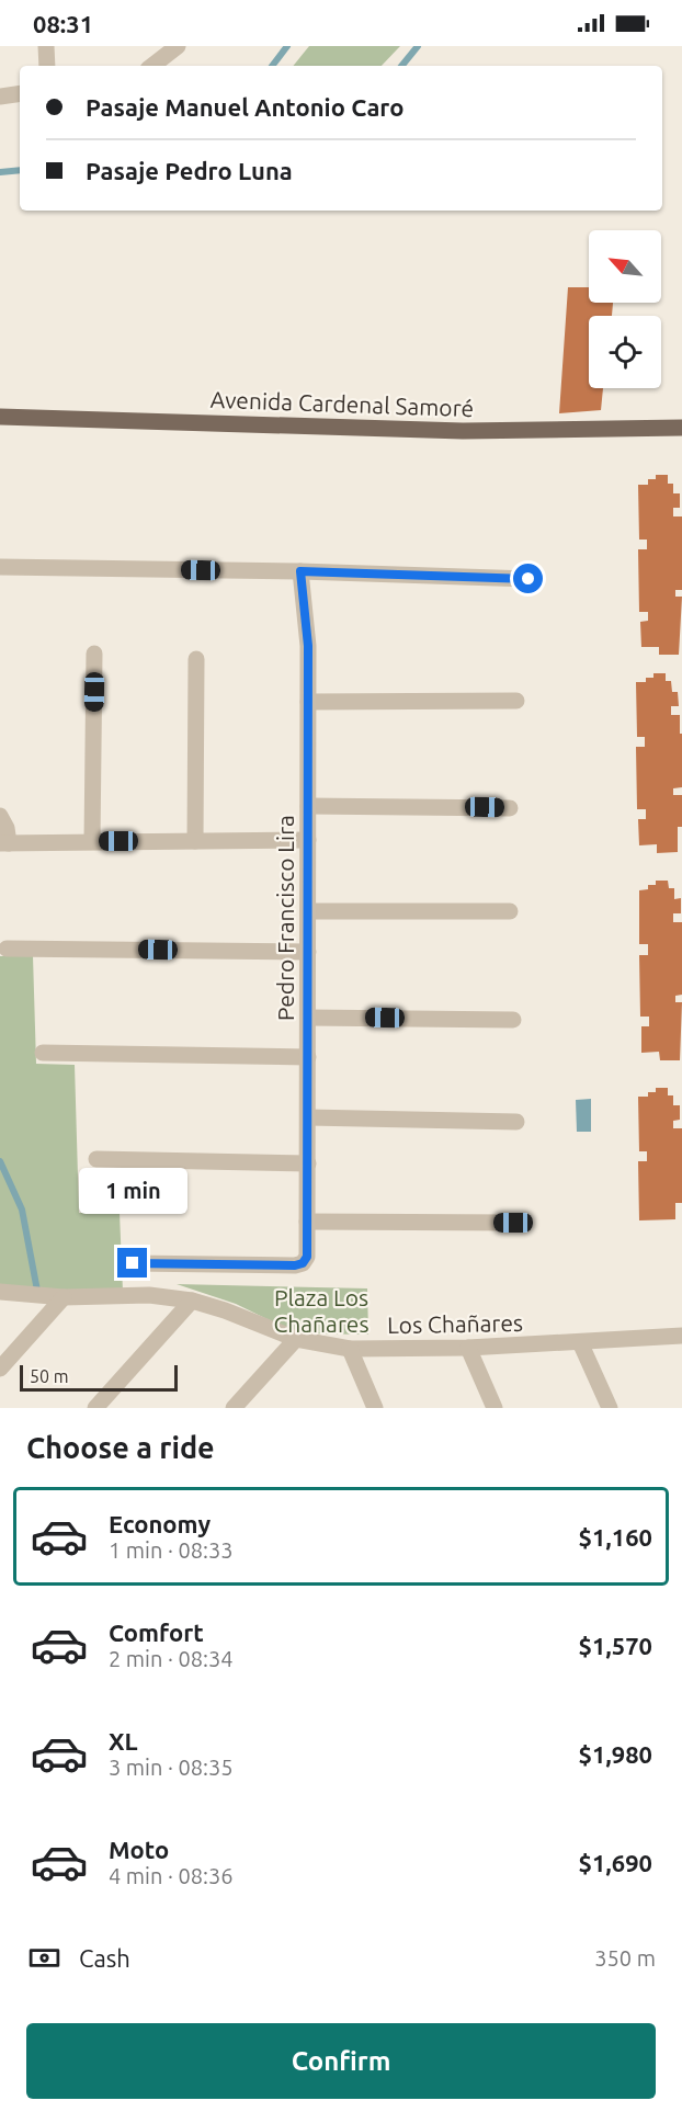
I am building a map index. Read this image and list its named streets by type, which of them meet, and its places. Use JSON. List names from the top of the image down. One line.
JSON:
{"streets":{"main road":["Avenida Cardenal Samoré"],"street":["Pedro Francisco Lira","Los Chañares"]},"parks":["Plaza Los Chañares"],"scale_bar":"50 m","north":"top left","page":{"status":"08:31","banner":["Pasaje Manuel Antonio Caro","Pasaje Pedro Luna"],"bubble":"1 min","scale":"50 m","heading":"Choose a ride","list":[{"name":"Economy","note":"1 min · 08:33","value":"$1,160"},{"name":"Comfort","note":"2 min · 08:34","value":"$1,570"},{"name":"XL","note":"3 min · 08:35","value":"$1,980"},{"name":"Moto","note":"4 min · 08:36","value":"$1,690"}],"pay":["Cash","350 m"],"buttons":"Confirm"}}
